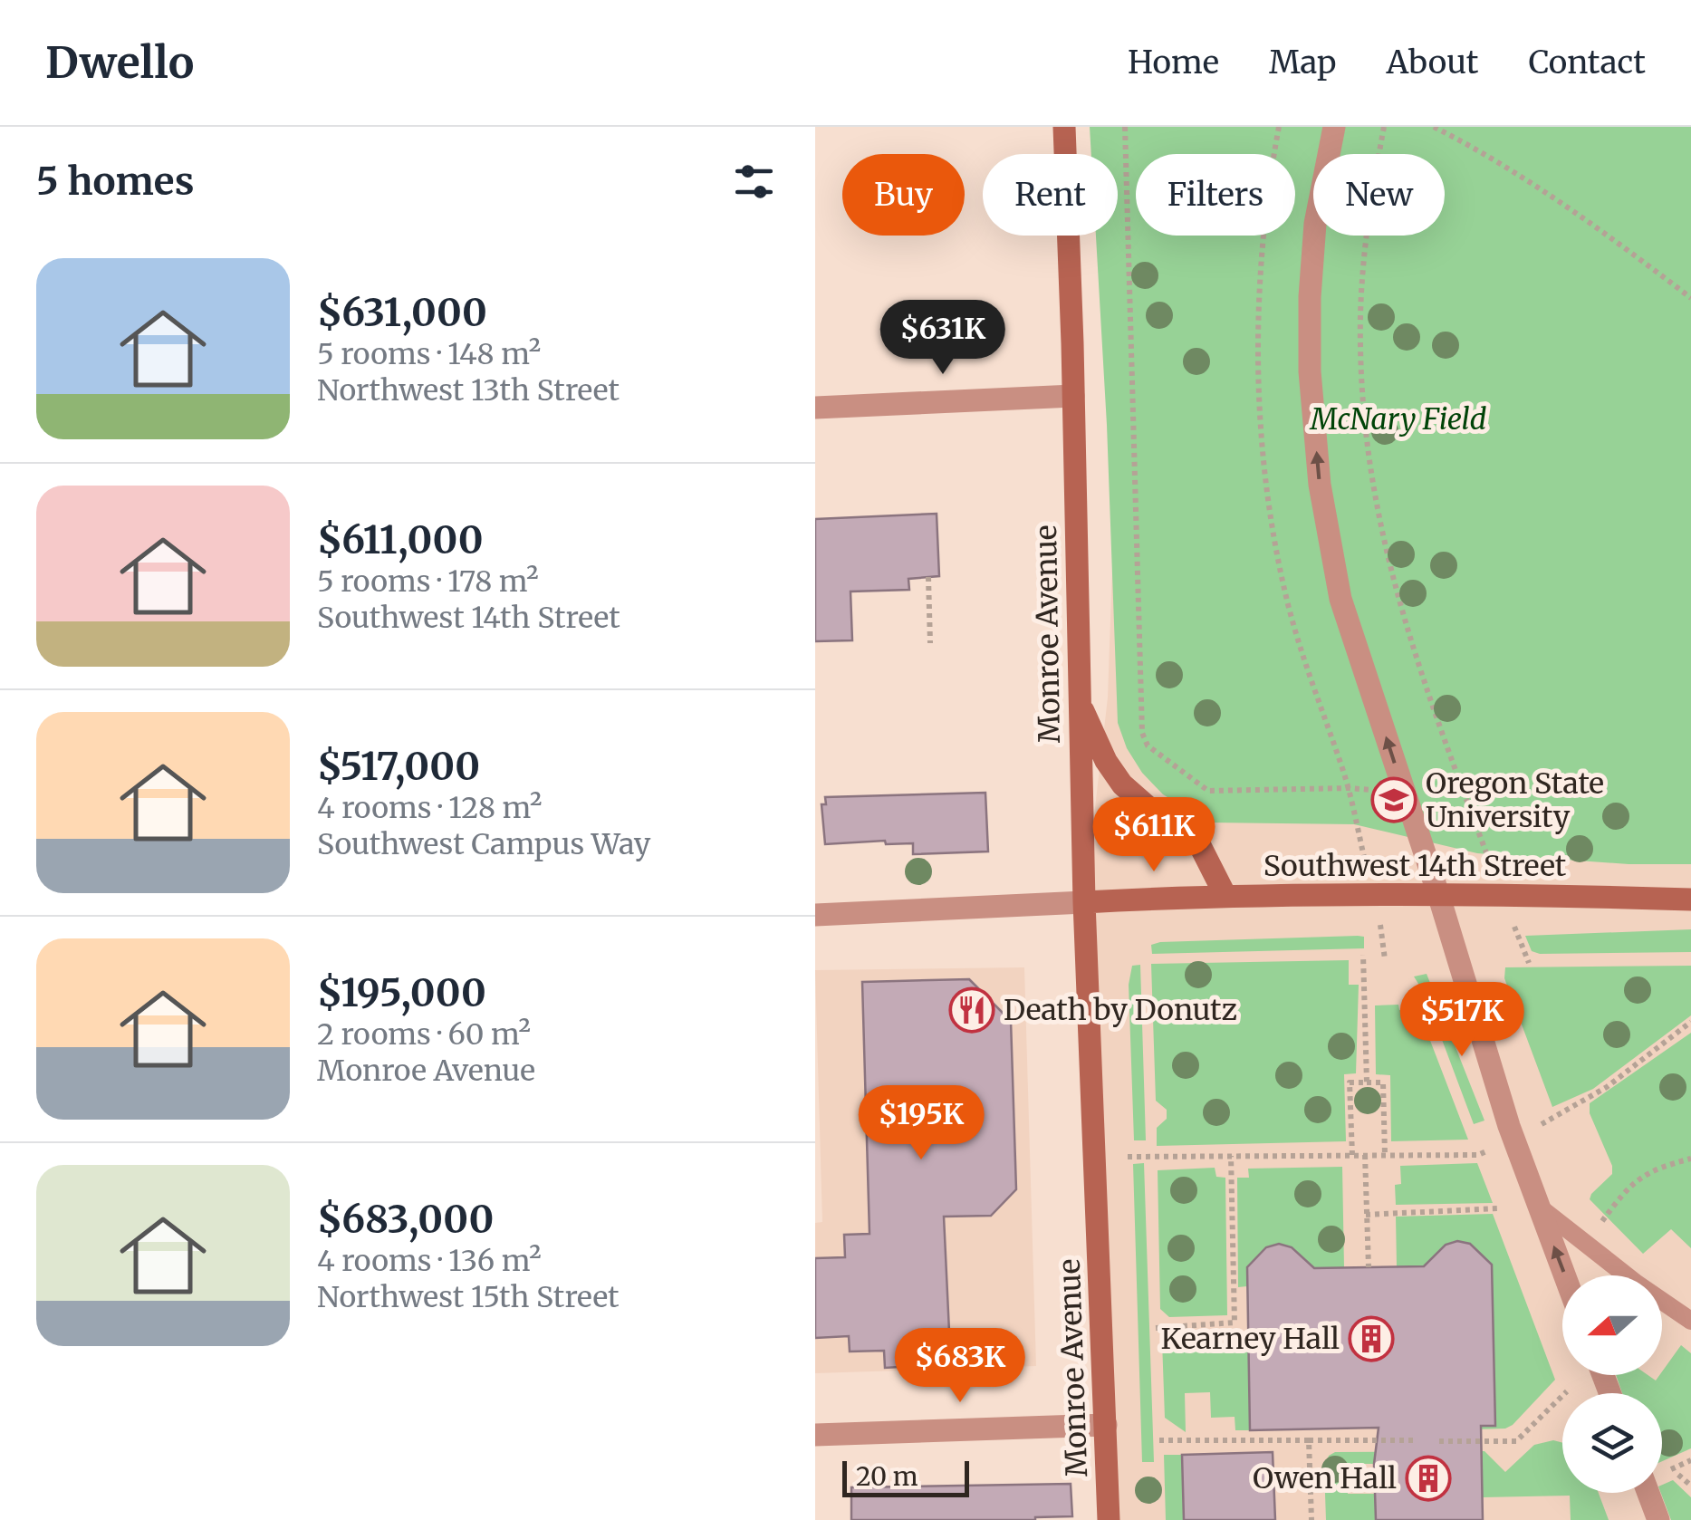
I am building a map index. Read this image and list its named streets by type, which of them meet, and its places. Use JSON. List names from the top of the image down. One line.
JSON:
{"streets":{"main road":["Monroe Avenue","Southwest 14th Street"]},"crossings":[["Monroe Avenue","Southwest 14th Street"]],"parks":["McNary Field"],"places":{"school or university":["Oregon State University"],"restaurant":["Death by Donutz"],"building":["Kearney Hall","Owen Hall"]},"scale_bar":"20 m","north":"left","page":{"header":"Dwello","nav":["Home","Map","About","Contact"],"heading":"5 homes","chip":["Buy","Rent","Filters","New"],"list":[{"name":"$631,000","note":"5 rooms · 148 m² · Northwest 13th Street"},{"name":"$611,000","note":"5 rooms · 178 m² · Southwest 14th Street"},{"name":"$517,000","note":"4 rooms · 128 m² · Southwest Campus Way"},{"name":"$195,000","note":"2 rooms · 60 m² · Monroe Avenue"},{"name":"$683,000","note":"4 rooms · 136 m² · Northwest 15th Street"}],"price":["$631K","$611K","$517K","$195K","$683K"],"scale":"20 m"}}
